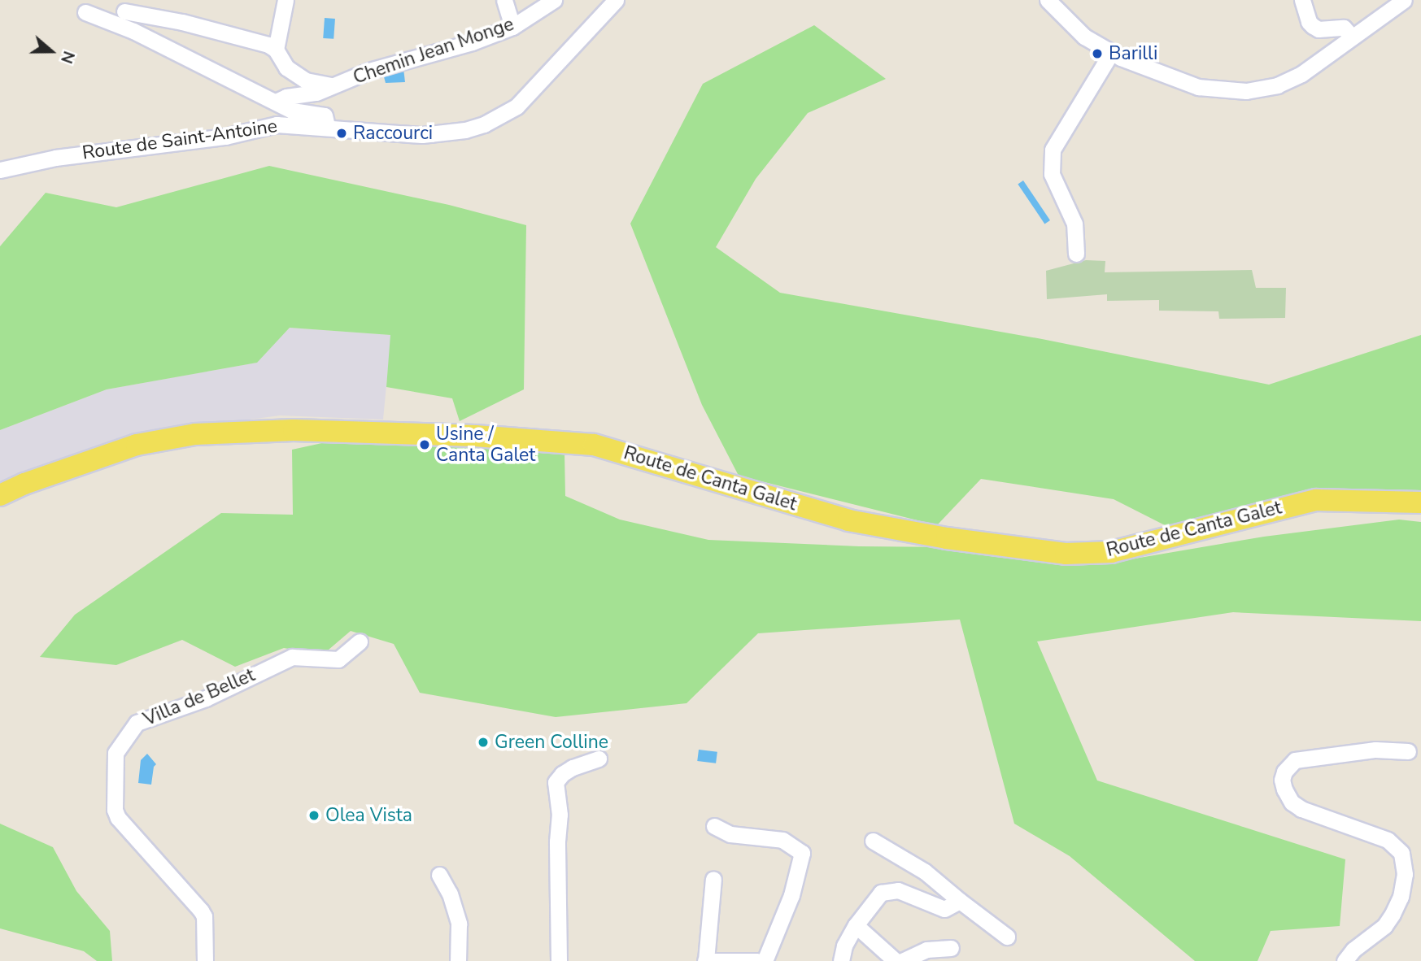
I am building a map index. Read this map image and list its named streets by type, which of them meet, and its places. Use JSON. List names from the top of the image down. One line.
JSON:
{"streets":{"main road":["Route de Canta Galet"],"street":["Chemin Jean Monge","Route de Saint-Antoine","Villa de Bellet"]},"places":["Barilli","Raccourci","Usine / Canta Galet","Green Colline","Olea Vista"],"north":"right"}
